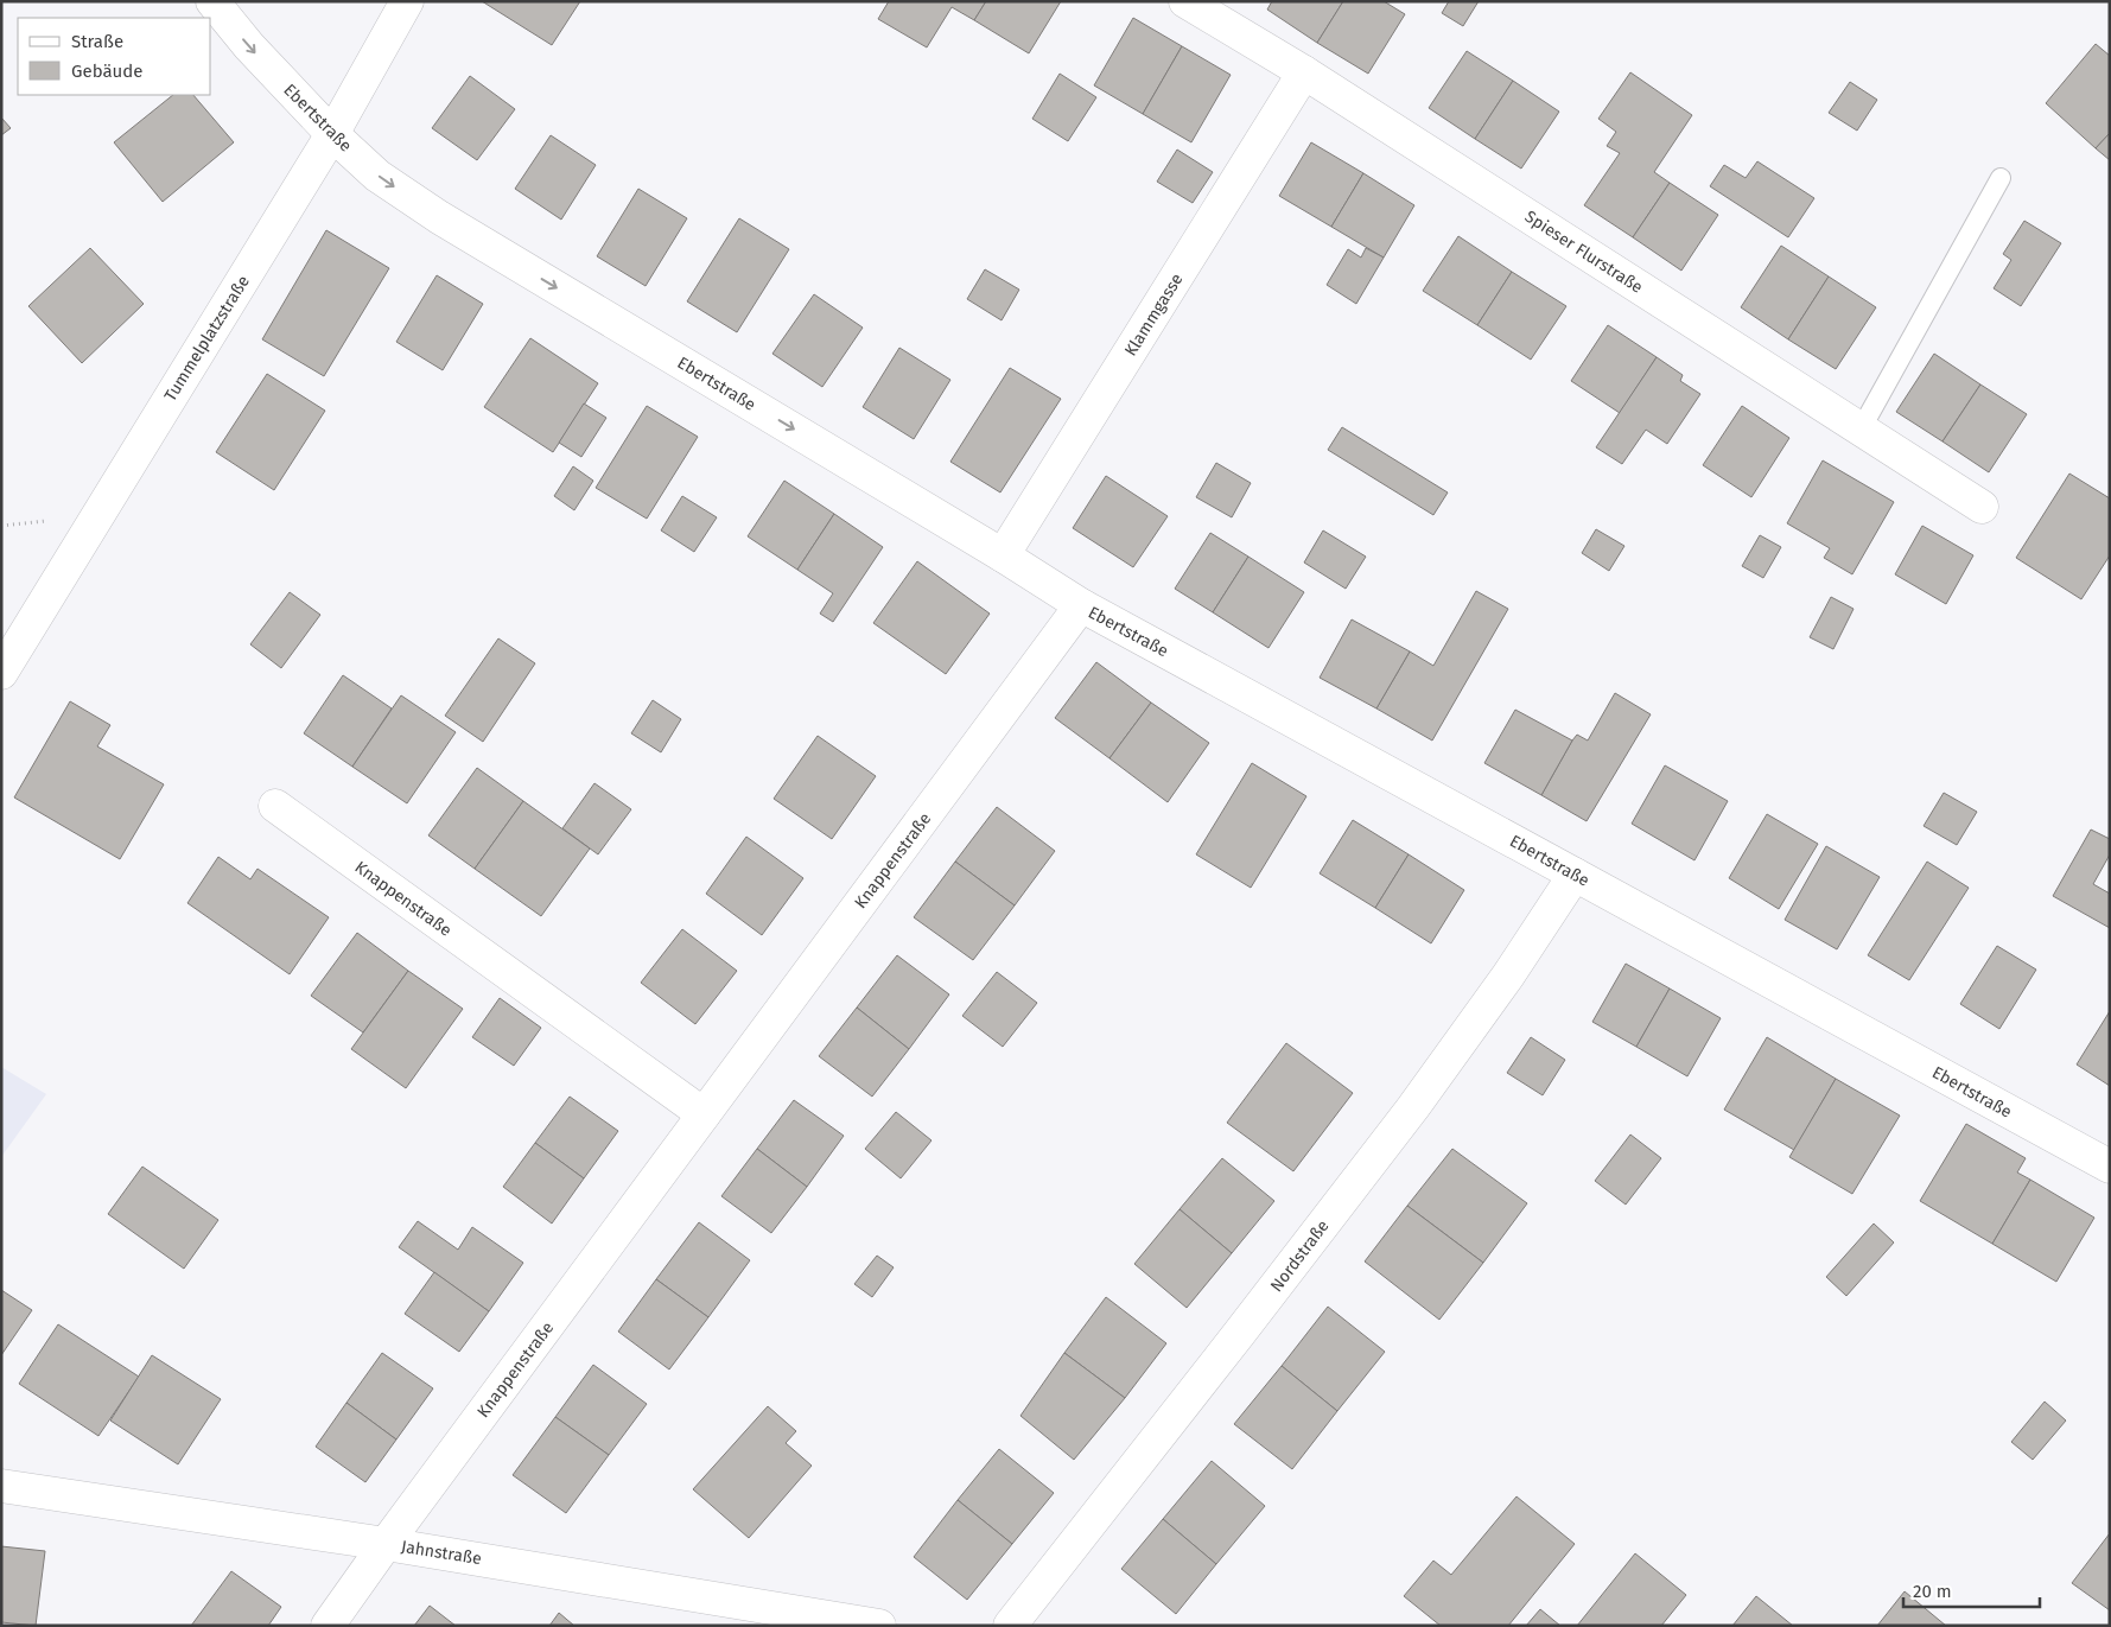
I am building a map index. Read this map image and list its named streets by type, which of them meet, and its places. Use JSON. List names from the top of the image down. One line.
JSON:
{"streets":{"street":["Ebertstraße","Spieser Flurstraße","Klammgasse","Tummelplatzstraße","Knappenstraße","Nordstraße","Jahnstraße"]},"crossings":[["Ebertstraße","Klammgasse"],["Ebertstraße","Tummelplatzstraße"],["Ebertstraße","Knappenstraße"],["Ebertstraße","Nordstraße"],["Spieser Flurstraße","Klammgasse"],["Knappenstraße","Jahnstraße"]],"one_way":["Ebertstraße"],"legend":["Straße","Gebäude"],"scale_bar":"20 m"}
